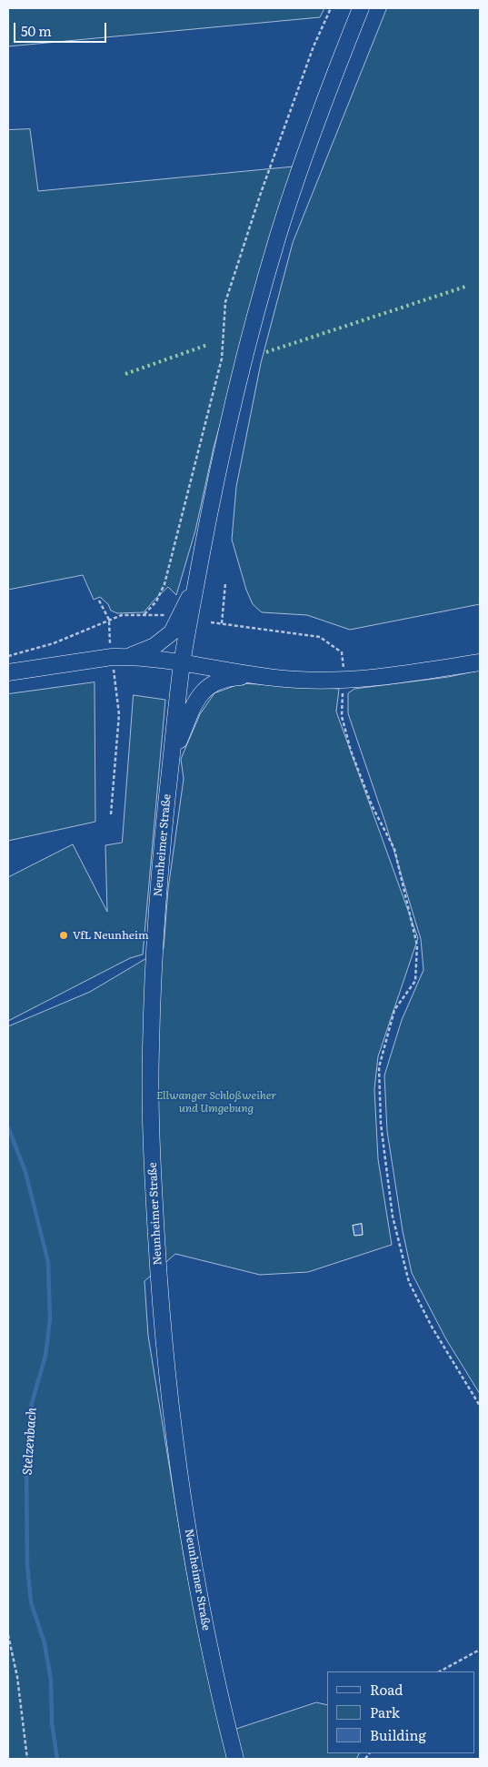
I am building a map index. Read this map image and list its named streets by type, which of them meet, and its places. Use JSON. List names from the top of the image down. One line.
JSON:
{"streets":{"street":["Neunheimer Straße"]},"water":["Stelzenbach"],"parks":["Ellwanger Schloßweiher und Umgebung"],"places":["VfL Neunheim"],"legend":["Road","Park","Building"],"scale_bar":"50 m"}
